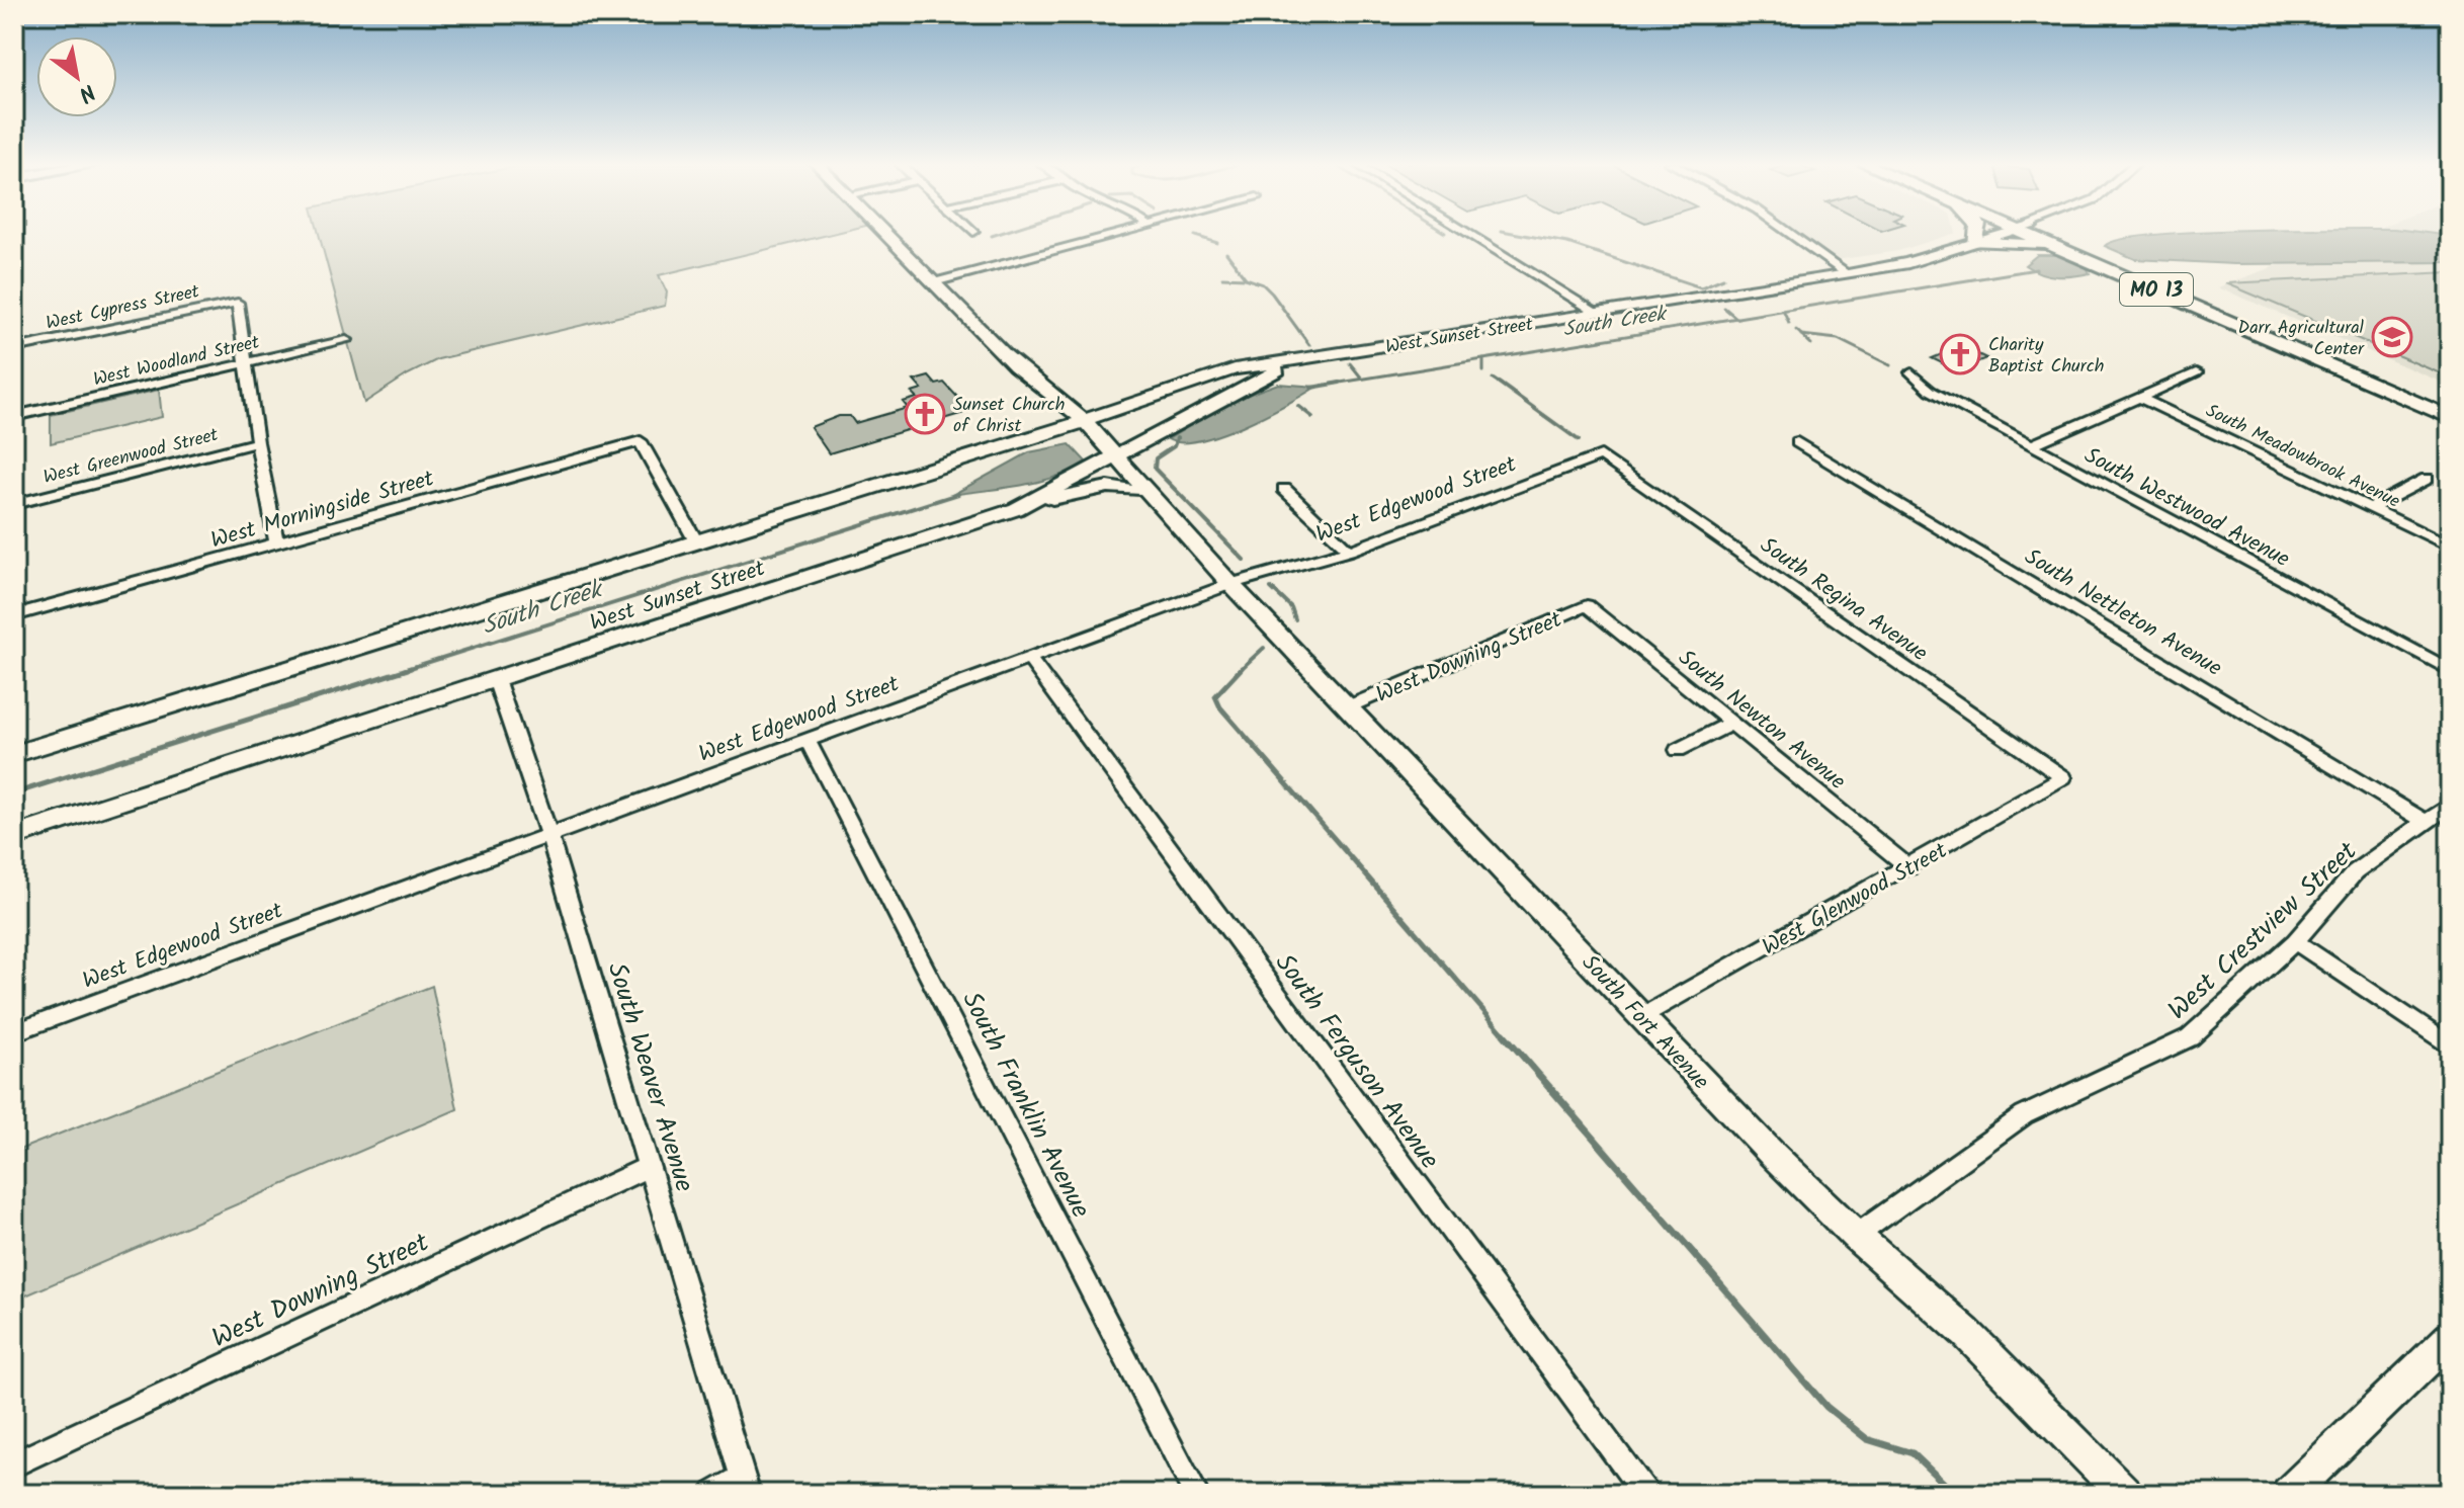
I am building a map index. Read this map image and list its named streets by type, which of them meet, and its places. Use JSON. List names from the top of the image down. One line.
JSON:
{"streets":{"main road":["MO 13","West Sunset Street","South Fort Avenue"],"street":["West Cypress Street","West Woodland Street","West Greenwood Street","South Meadowbrook Avenue","West Edgewood Street","South Westwood Avenue","West Morningside Street","South Regina Avenue","South Nettleton Avenue","West Downing Street","South Newton Avenue","West Glenwood Street","West Crestview Street","South Ferguson Avenue","South Weaver Avenue","South Franklin Avenue"]},"crossings":[["West Cypress Street","West Woodland Street"],["West Sunset Street","West Morningside Street"],["West Sunset Street","South Fort Avenue"],["West Sunset Street","South Weaver Avenue"],["West Edgewood Street","South Regina Avenue"],["West Edgewood Street","South Fort Avenue"],["West Edgewood Street","South Ferguson Avenue"],["West Edgewood Street","South Weaver Avenue"],["West Edgewood Street","South Franklin Avenue"],["South Regina Avenue","West Glenwood Street"],["South Nettleton Avenue","West Crestview Street"],["West Downing Street","South Newton Avenue"],["West Downing Street","South Fort Avenue"],["West Downing Street","South Weaver Avenue"],["South Newton Avenue","West Glenwood Street"],["West Glenwood Street","South Fort Avenue"],["West Crestview Street","South Fort Avenue"]],"water":["South Creek"],"places":{"school or university":["Darr Agricultural Center"],"church":["Charity Baptist Church","Sunset Church of Christ"]},"north":"bottom right"}
